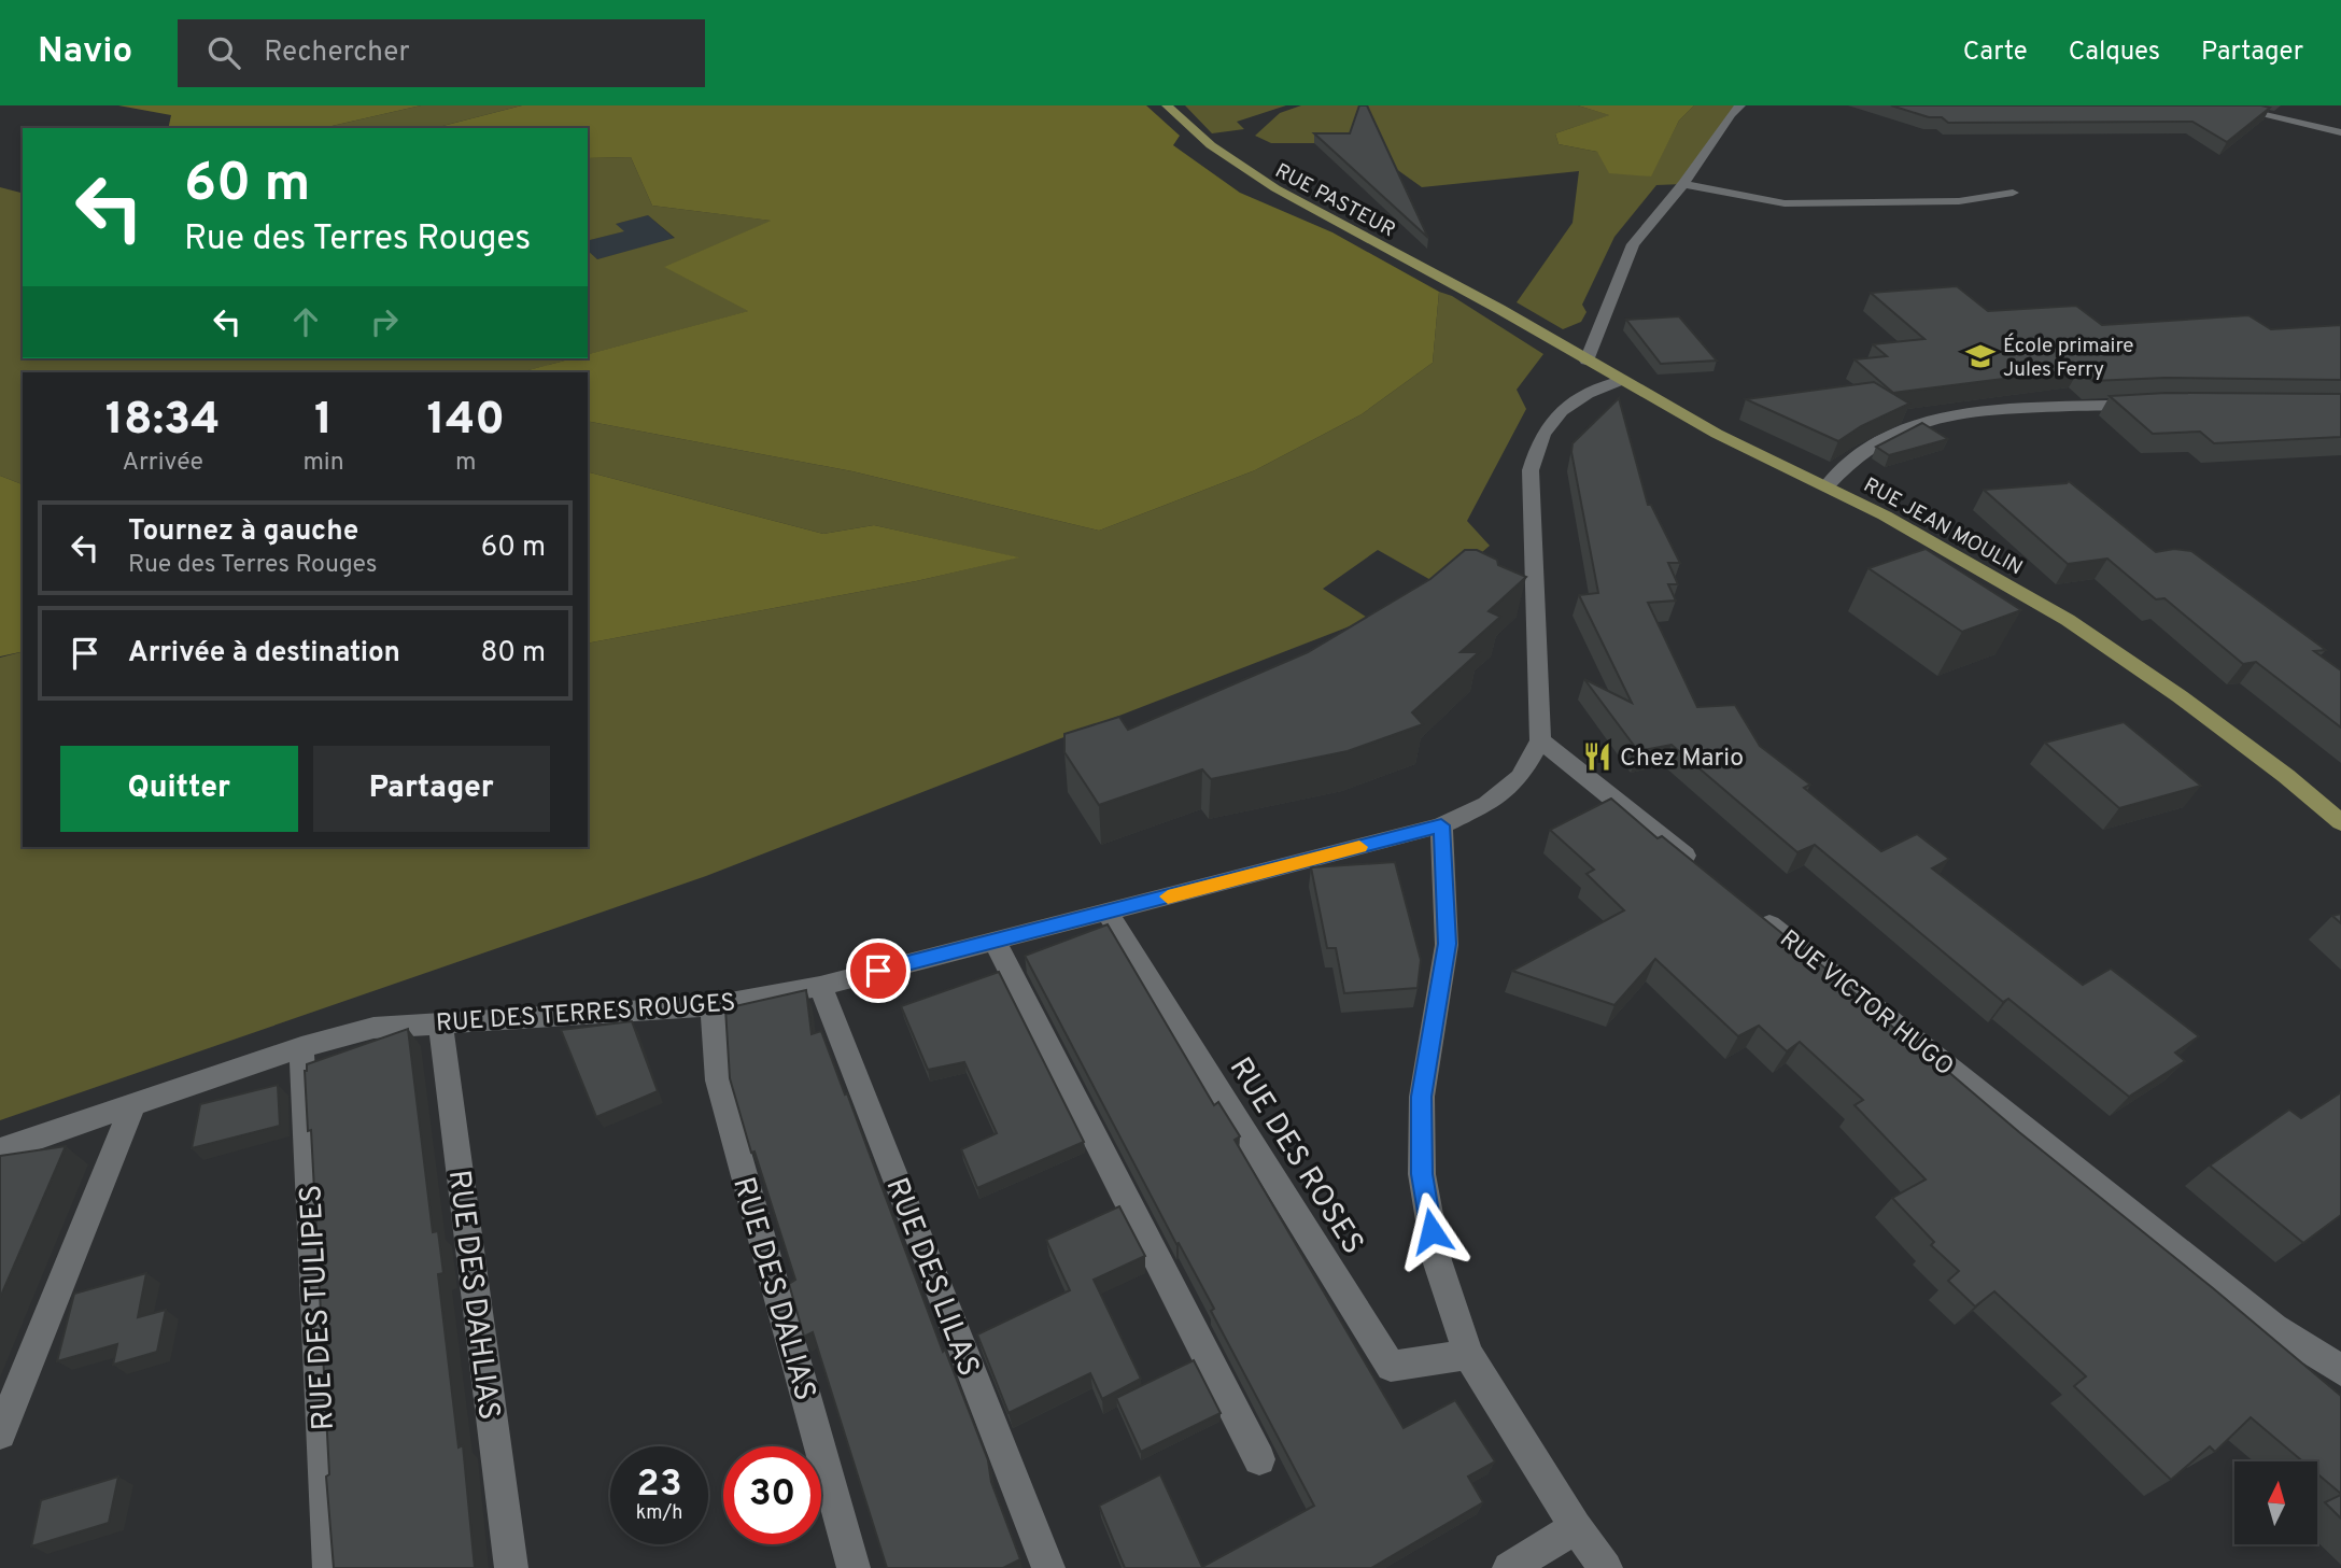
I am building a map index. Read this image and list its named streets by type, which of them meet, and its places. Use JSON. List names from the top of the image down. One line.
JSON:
{"streets":{"main road":["RUE PASTEUR","RUE JEAN MOULIN"],"street":["RUE VICTOR HUGO","RUE DES TERRES ROUGES","RUE DES ROSES","RUE DES LILAS","RUE DES DALIAS","RUE DES DAHLIAS","RUE DES TULIPES"]},"crossings":[["RUE PASTEUR","RUE JEAN MOULIN"],["RUE DES TERRES ROUGES","RUE DES ROSES"],["RUE DES TERRES ROUGES","RUE DES LILAS"],["RUE DES TERRES ROUGES","RUE DES DALIAS"],["RUE DES TERRES ROUGES","RUE DES DAHLIAS"],["RUE DES TERRES ROUGES","RUE DES TULIPES"]],"places":{"school or university":["École primaire Jules Ferry"],"restaurant":["Chez Mario"]},"north":"top","page":{"header":"Navio","search":"Rechercher","nav":["Carte","Calques","Partager"],"turn":["60 m","Rue des Terres Rouges"],"eta":["18:34","Arrivée","1","min","140","m"],"list":[{"name":"Tournez à gauche","note":"Rue des Terres Rouges","value":"60 m"},{"name":"Arrivée à destination","value":"80 m"}],"buttons":["Quitter","Partager"],"speed":"23 km/h","limit":"30"}}
